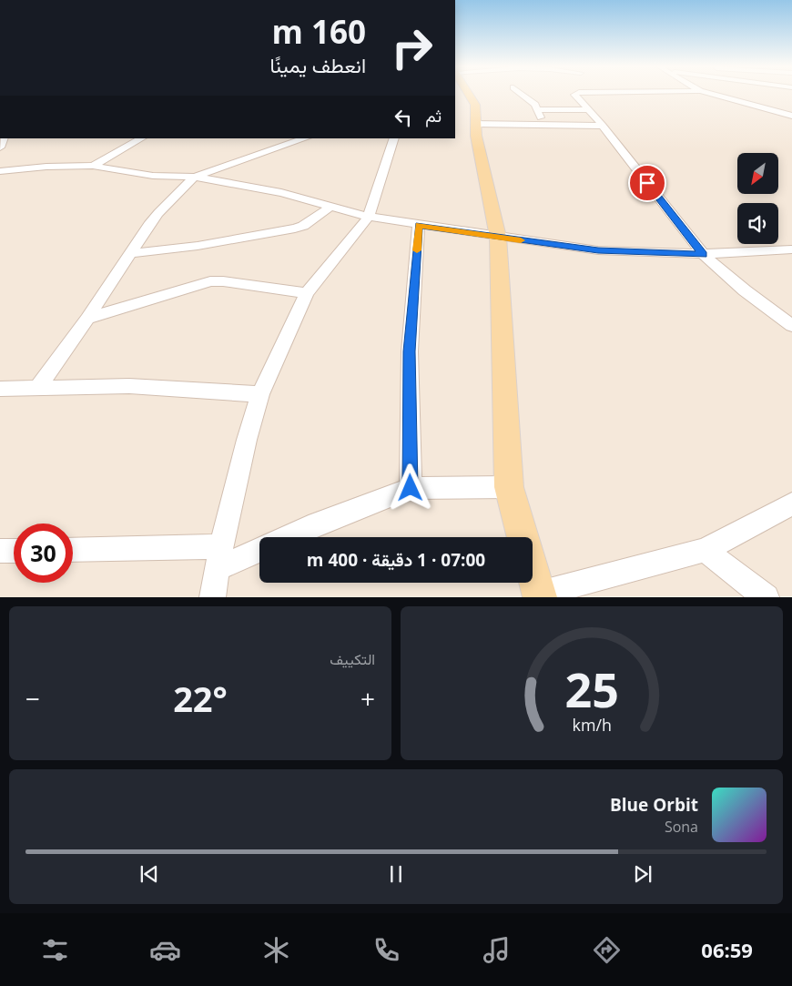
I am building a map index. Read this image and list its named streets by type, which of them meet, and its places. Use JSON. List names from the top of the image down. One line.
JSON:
{"north":"bottom left","page":{"turn":["160 m","انعطف يمينًا"],"then":"ثم","limit":"30","trip":"07:00 · 1 دقيقة · 400 m","tile":"التكييف","heat":["−","22°","+"],"song":["Blue Orbit","Sona"],"tabs":"06:59","gauge":["25","km/h"]}}
